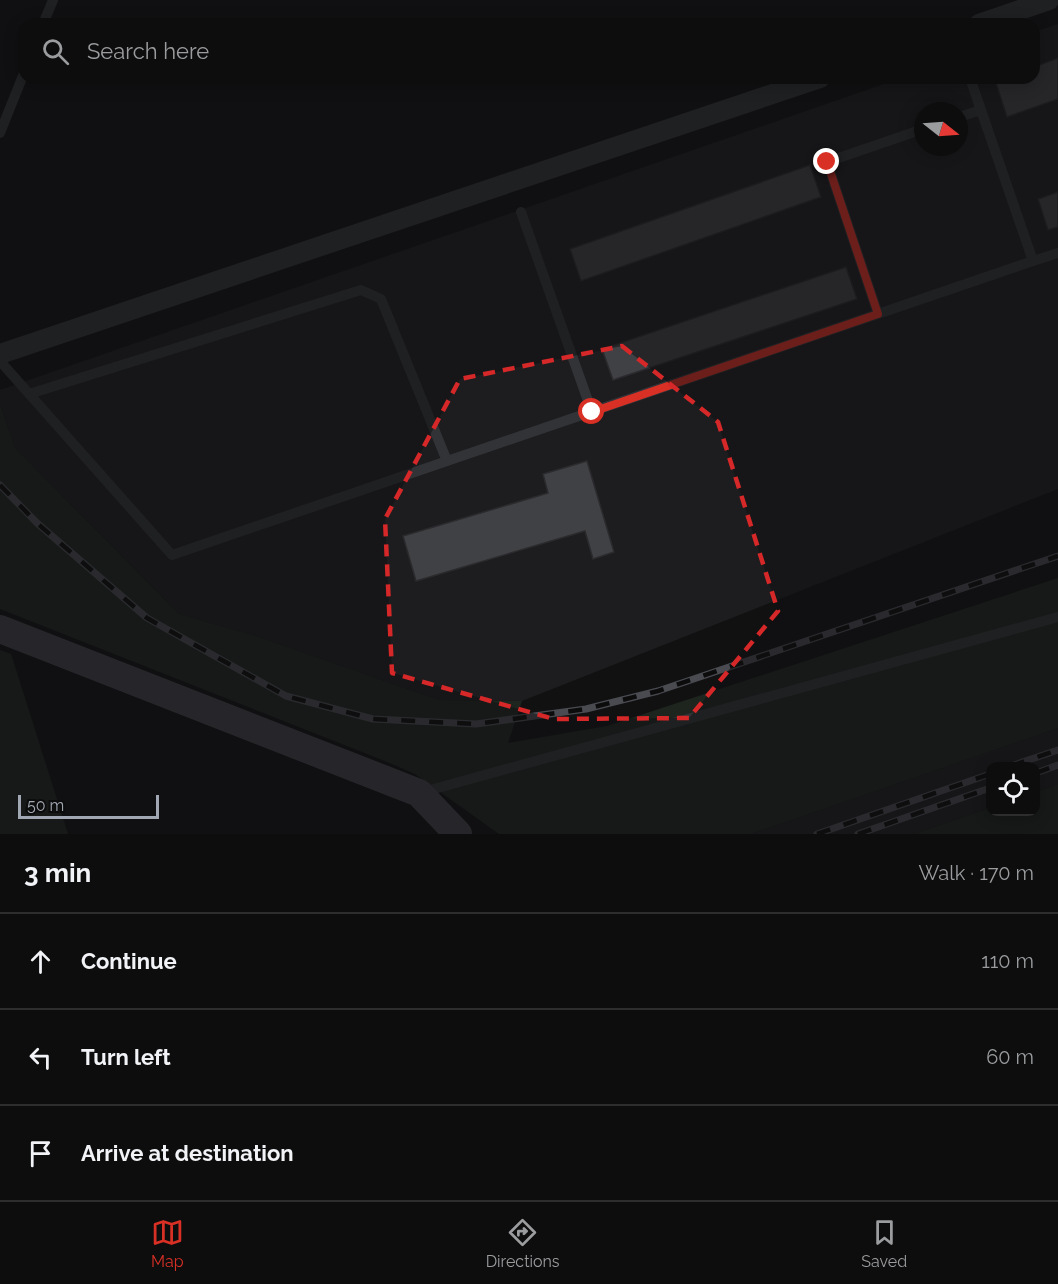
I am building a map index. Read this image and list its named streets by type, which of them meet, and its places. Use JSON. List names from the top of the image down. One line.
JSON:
{"scale_bar":"50 m","north":"right","page":{"search":"Search here","scale":"50 m","heading":["3 min","Walk · 170 m"],"list":[["Continue","110 m"],["Turn left","60 m"],"Arrive at destination"],"nav":["Map","Directions","Saved"]}}
